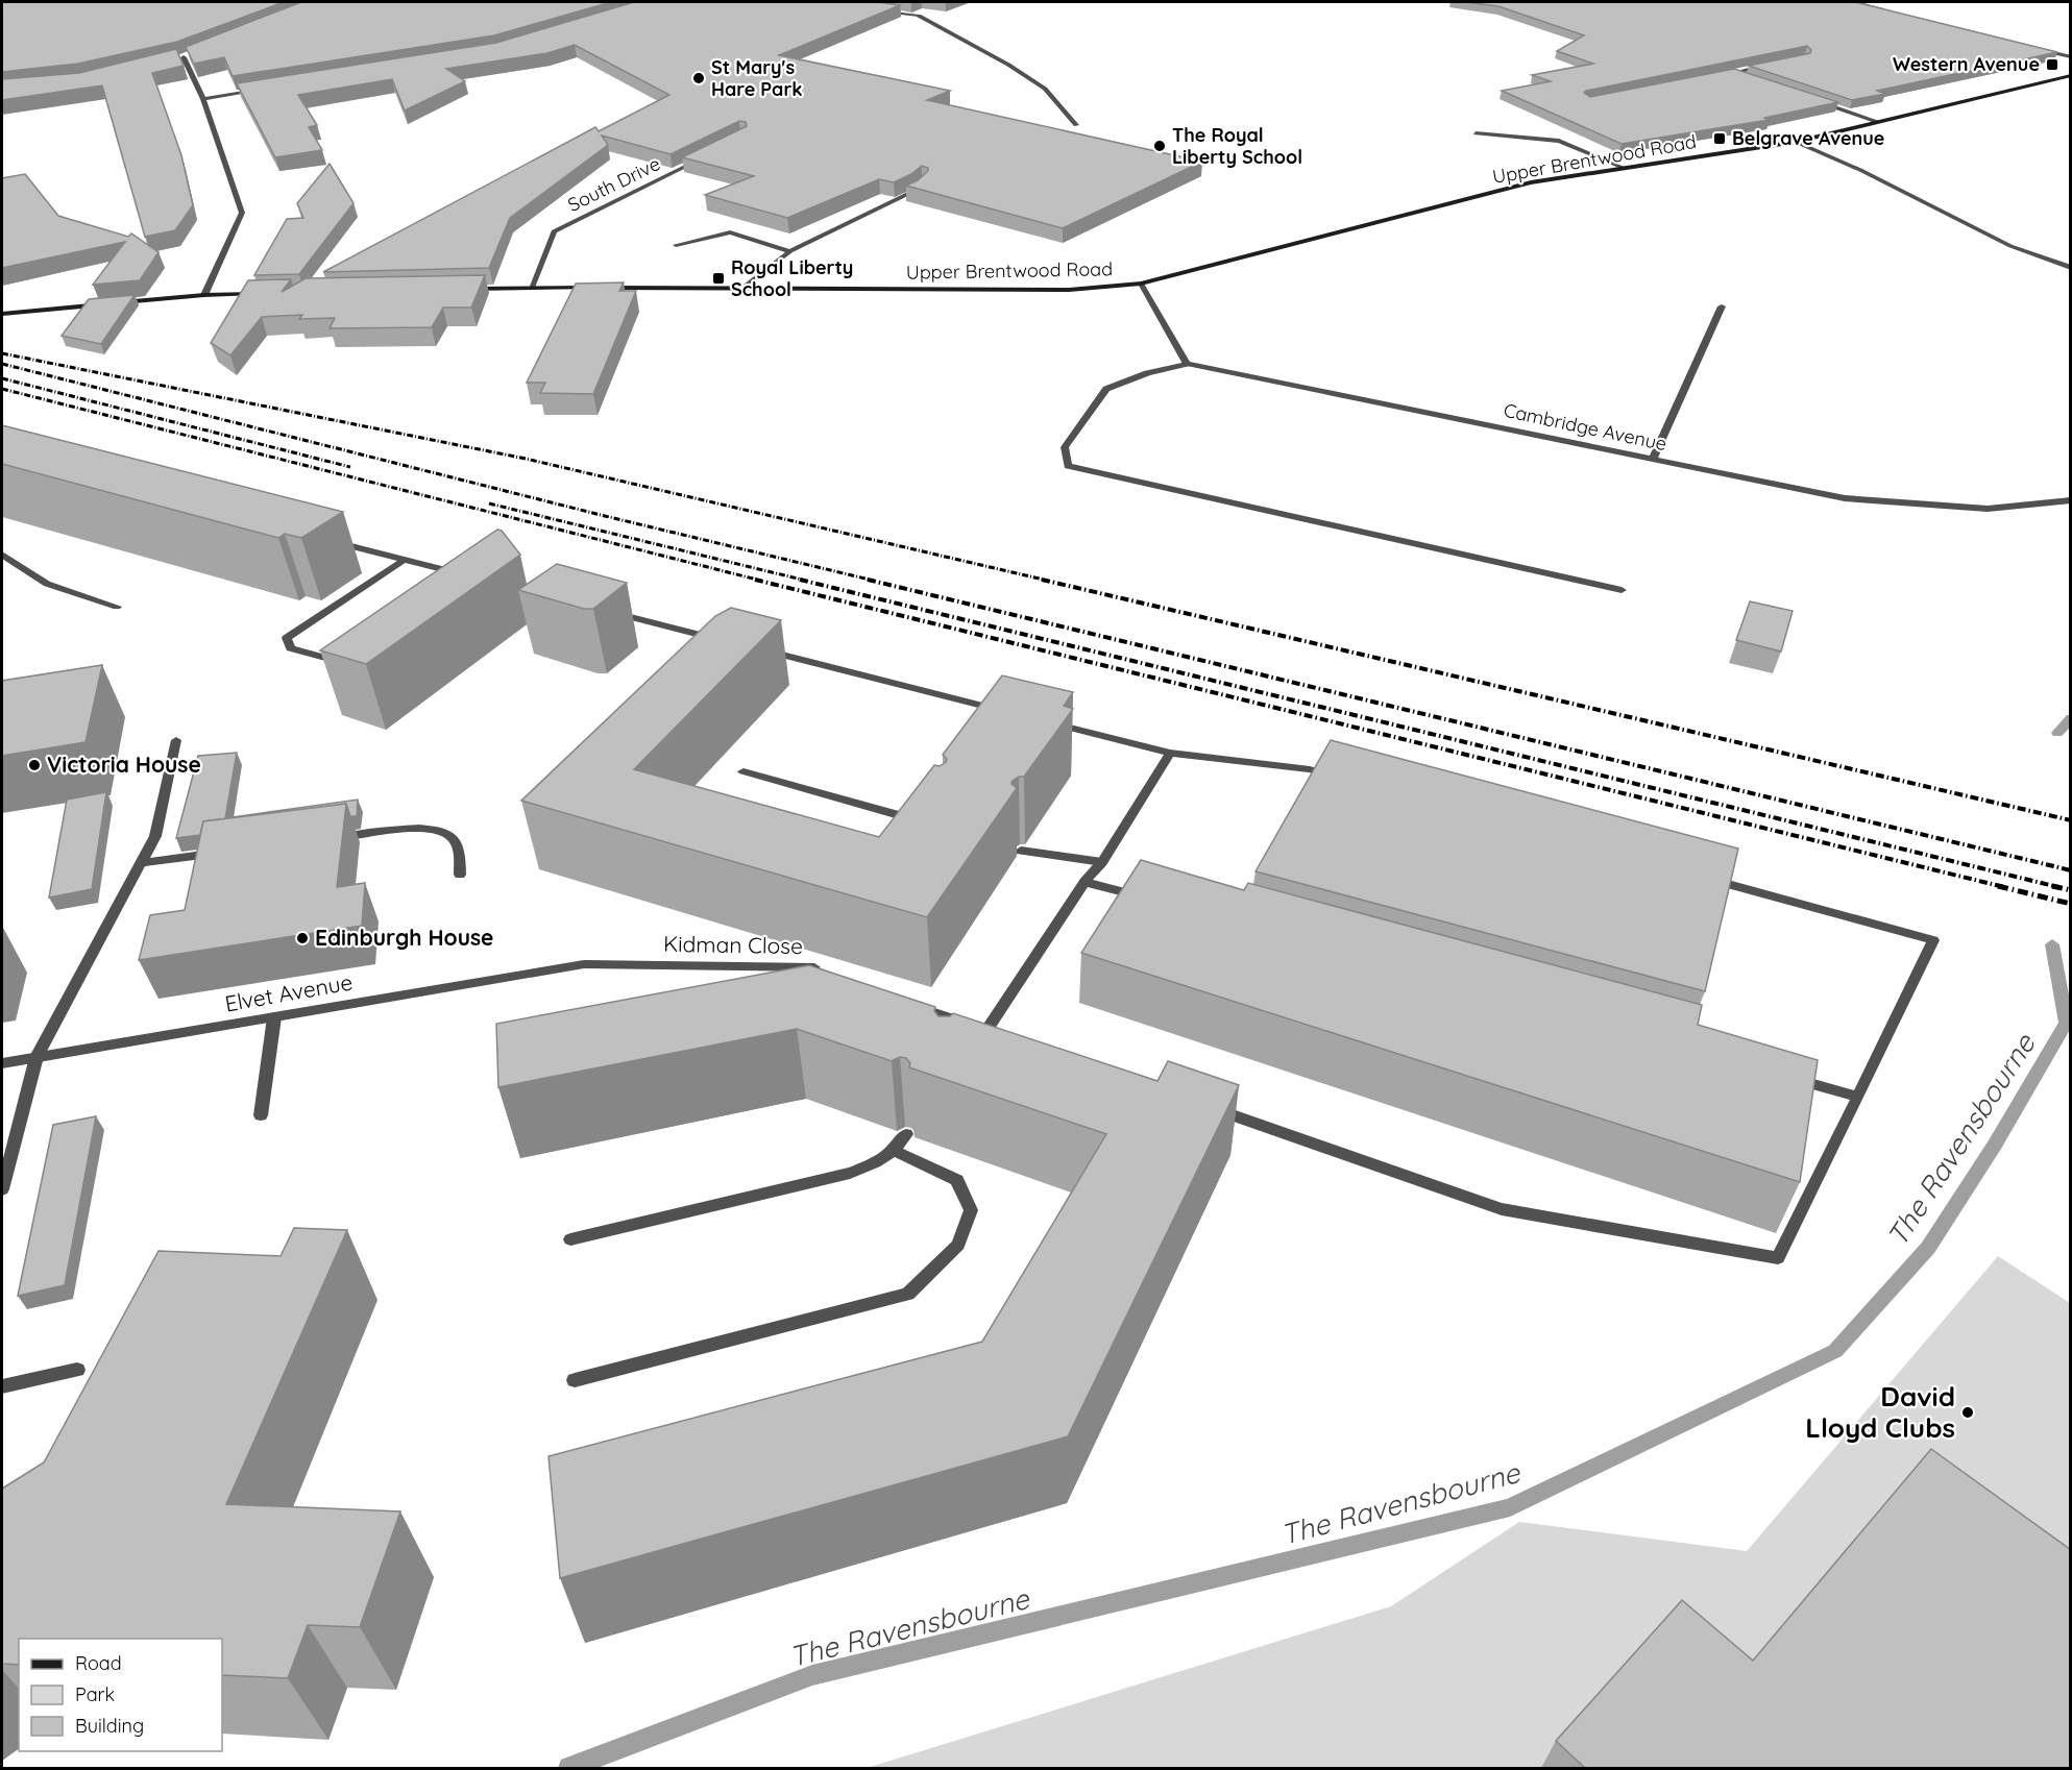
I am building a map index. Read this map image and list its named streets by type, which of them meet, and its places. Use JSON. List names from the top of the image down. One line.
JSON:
{"streets":{"street":["Upper Brentwood Road","South Drive","Cambridge Avenue","Kidman Close","Elvet Avenue"]},"crossings":[["Upper Brentwood Road","South Drive"],["Kidman Close","Elvet Avenue"]],"water":["The Ravensbourne"],"places":{"transit":["Western Avenue","Belgrave Avenue","Royal Liberty School"],"other":["St Mary's Hare Park","The Royal Liberty School","Victoria House","Edinburgh House","David Lloyd Clubs"]},"legend":["Road","Park","Building"]}
